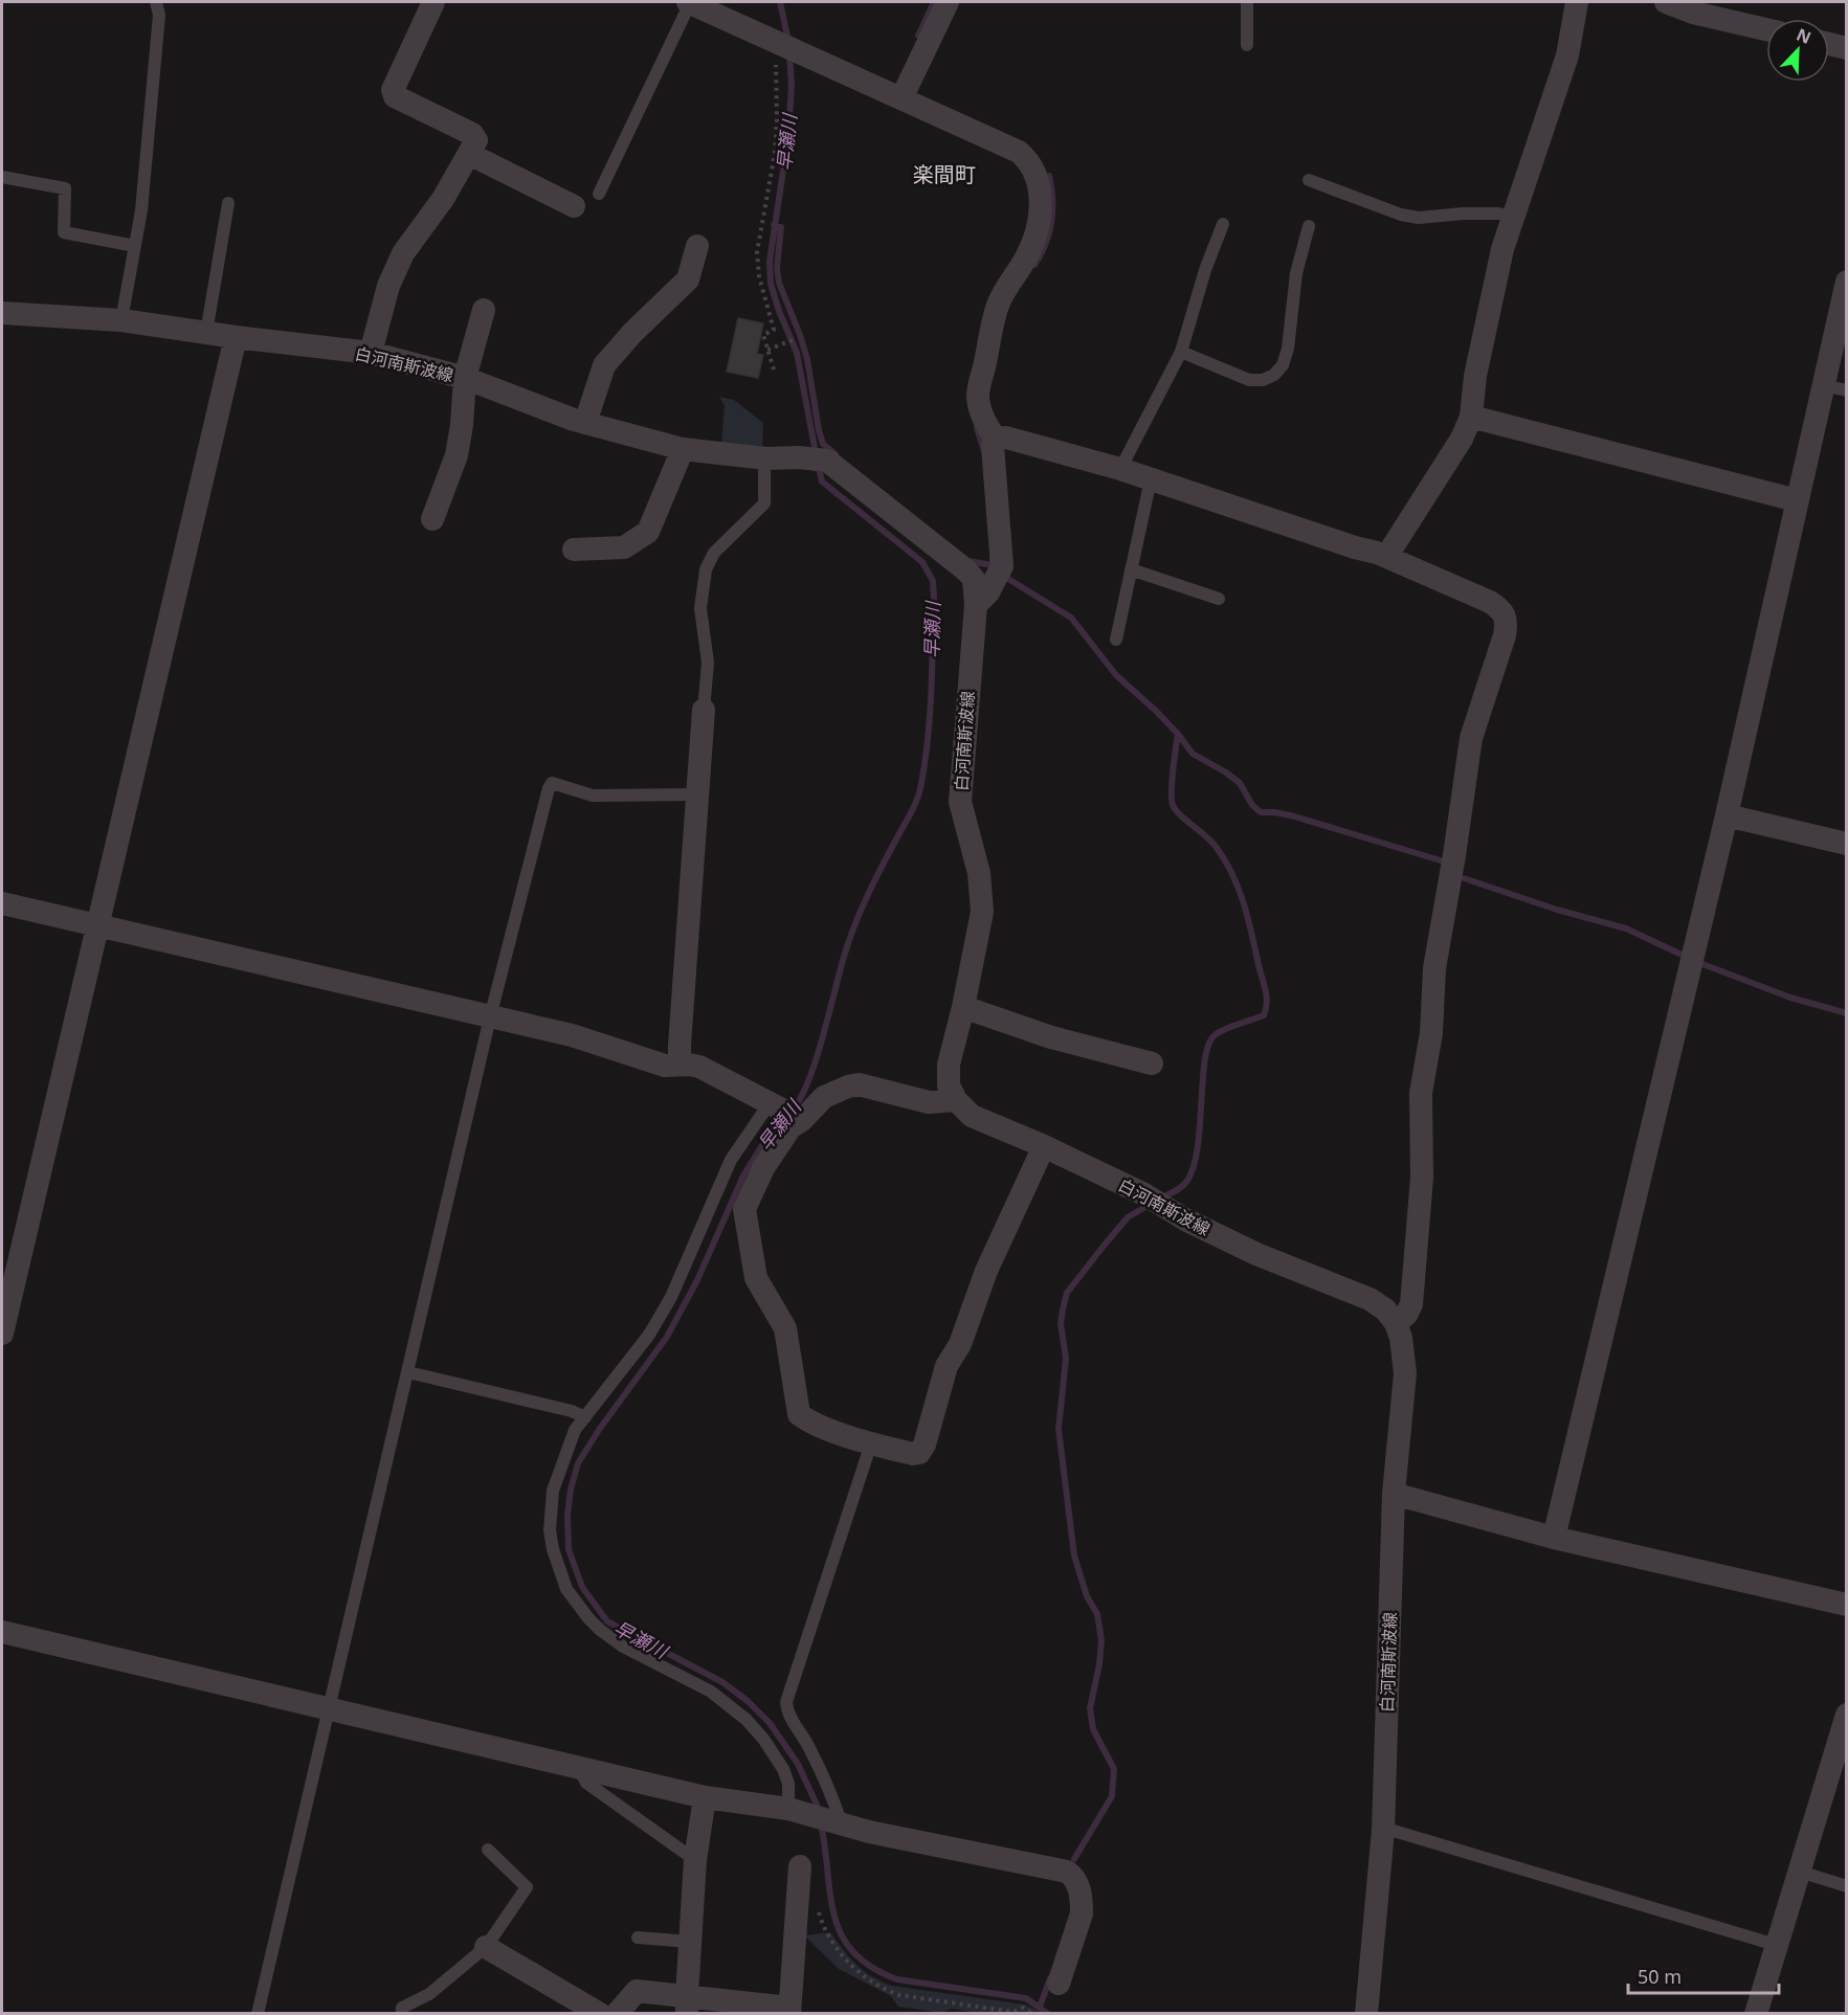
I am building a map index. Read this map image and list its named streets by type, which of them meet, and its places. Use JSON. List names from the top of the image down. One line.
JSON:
{"streets":{"street":["白河南斯波線"]},"districts":["楽間町"],"water":["早瀬川"],"scale_bar":"50 m","north":"top right"}
